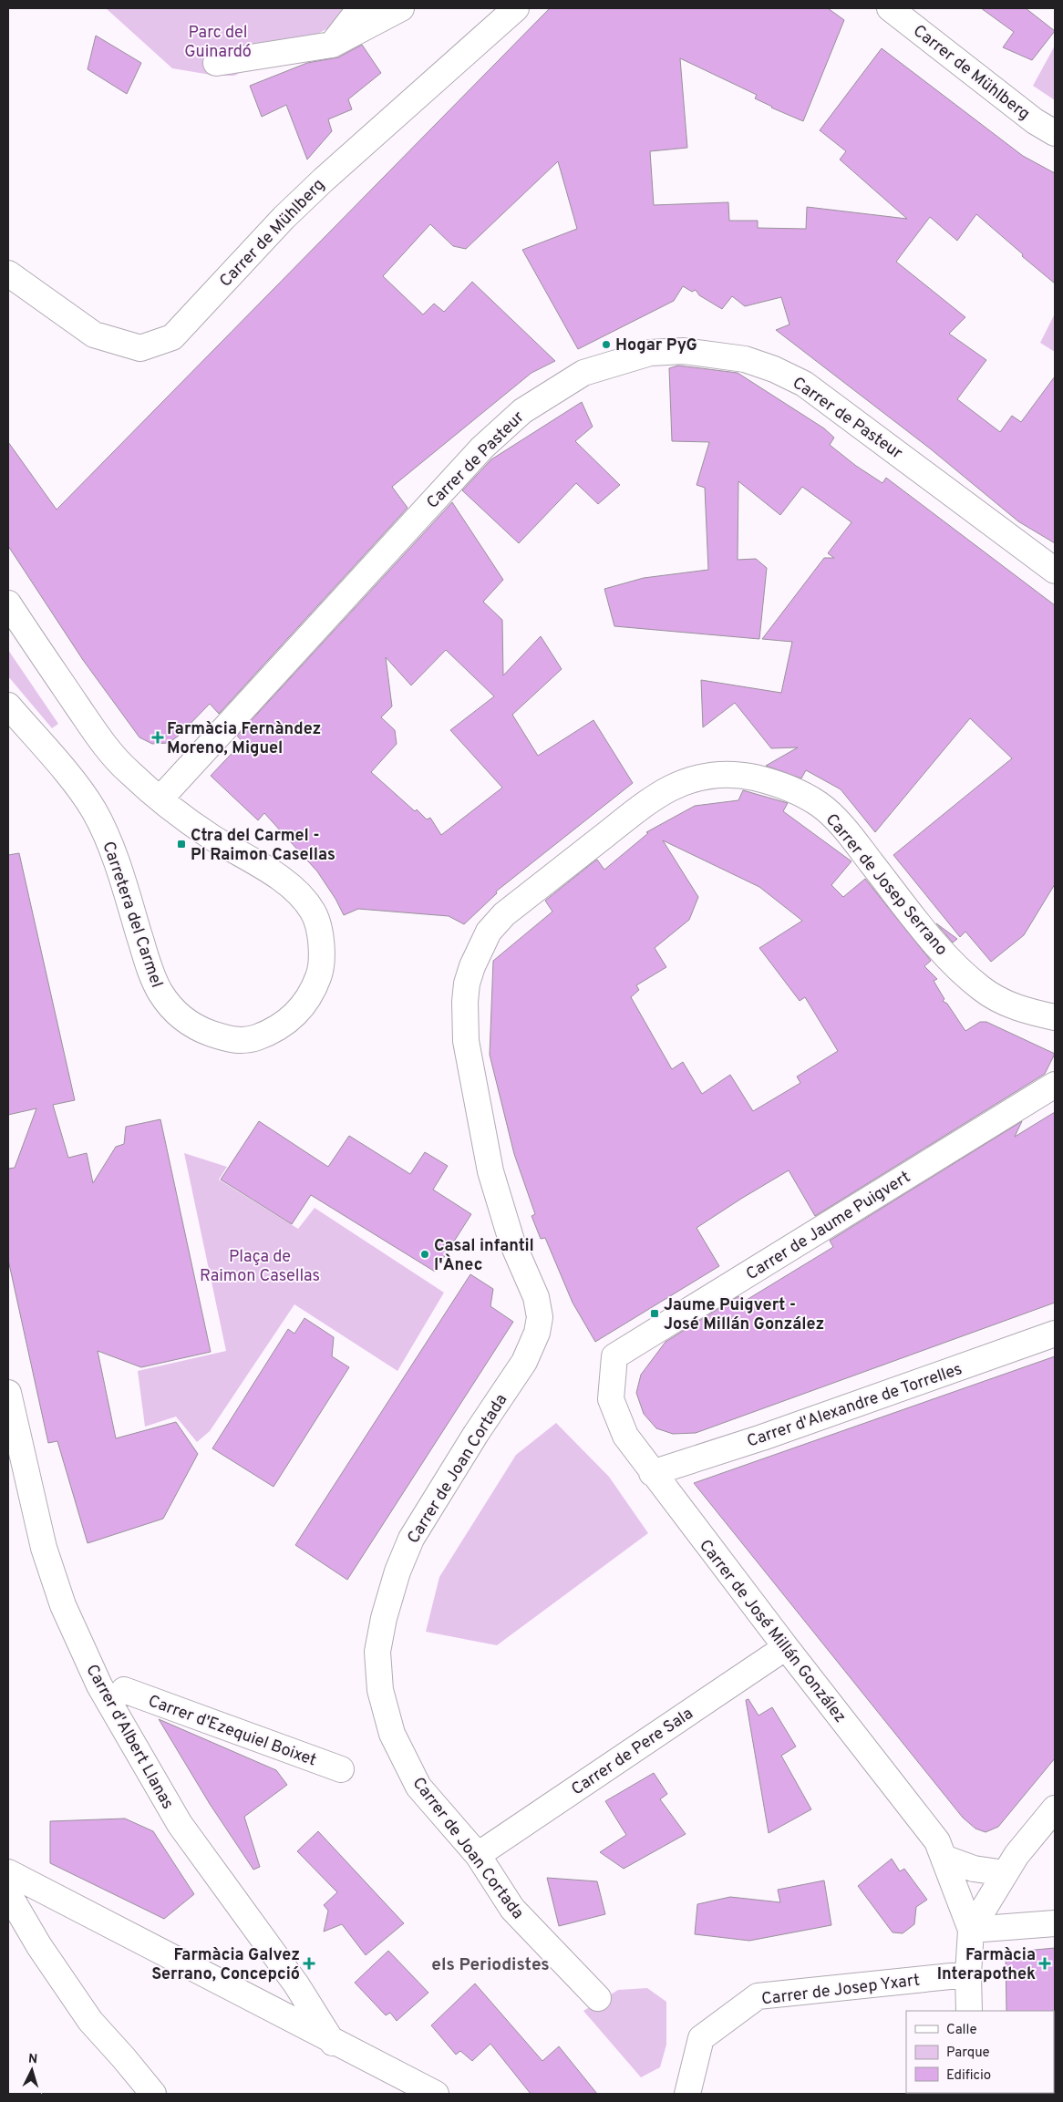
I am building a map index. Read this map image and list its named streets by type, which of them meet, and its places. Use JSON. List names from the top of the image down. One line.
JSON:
{"streets":{"street":["Carrer de Mühlberg","Carrer de Pasteur","Carrer de Josep Serrano","Carretera del Carmel","Carrer de Jaume Puigvert","Carrer d'Alexandre de Torrelles","Carrer de Joan Cortada","Carrer de José Millán González","Carrer d'Ezequiel Boixet","Carrer d'Albert Llanas","Carrer de Pere Sala","Carrer de Josep Yxart"]},"crossings":[["Carrer de Pasteur","Carretera del Carmel"],["Carrer de Josep Serrano","Carrer de Joan Cortada"],["Carrer de Jaume Puigvert","Carrer de José Millán González"],["Carrer d'Alexandre de Torrelles","Carrer de José Millán González"],["Carrer de Joan Cortada","Carrer de Pere Sala"],["Carrer de José Millán González","Carrer de Pere Sala"]],"districts":["els Periodistes"],"parks":["Parc del Guinardó","Plaça de Raimon Casellas"],"places":{"other":["Hogar PyG","Casal infantil l'Ànec"],"health":["Farmàcia Fernàndez Moreno, Miguel","Farmàcia Galvez Serrano, Concepció","Farmàcia Interapothek"],"transit":["Ctra del Carmel - Pl Raimon Casellas","Jaume Puigvert - José Millán González"]},"legend":["Calle","Parque","Edificio"],"north":"top"}
